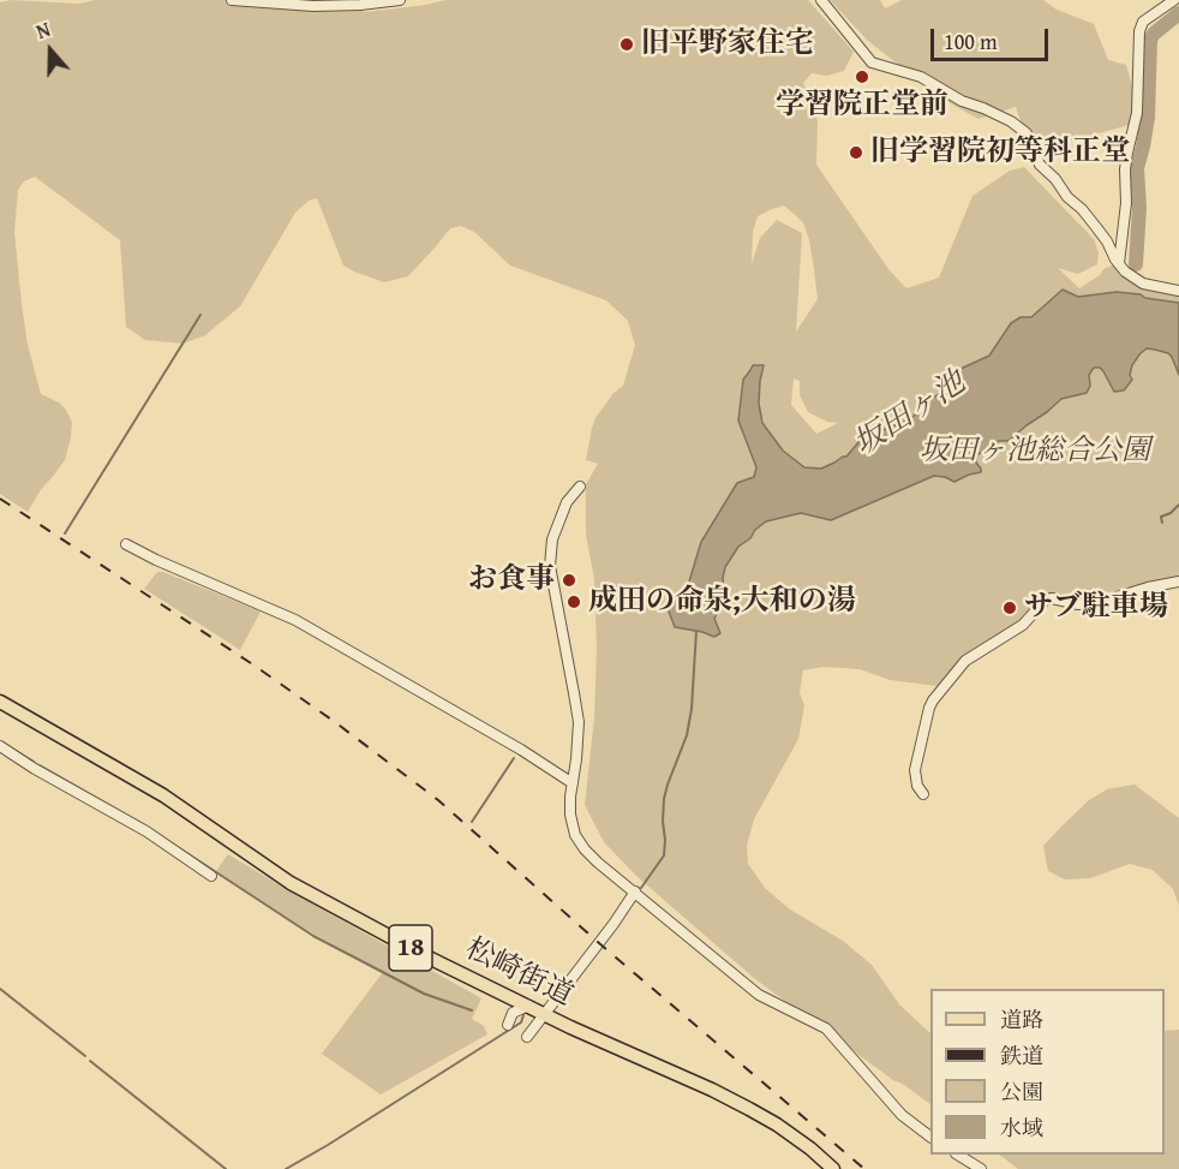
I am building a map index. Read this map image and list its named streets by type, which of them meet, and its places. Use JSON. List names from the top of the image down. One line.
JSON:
{"streets":{"main road":["18","松崎街道"]},"water":["坂田ヶ池"],"parks":["坂田ヶ池総合公園"],"places":["旧平野家住宅","学習院正堂前","旧学習院初等科正堂","お食事","成田の命泉;大和の湯","サブ駐車場"],"legend":["道路","鉄道","公園","水域"],"scale_bar":"100 m","north":"top"}
